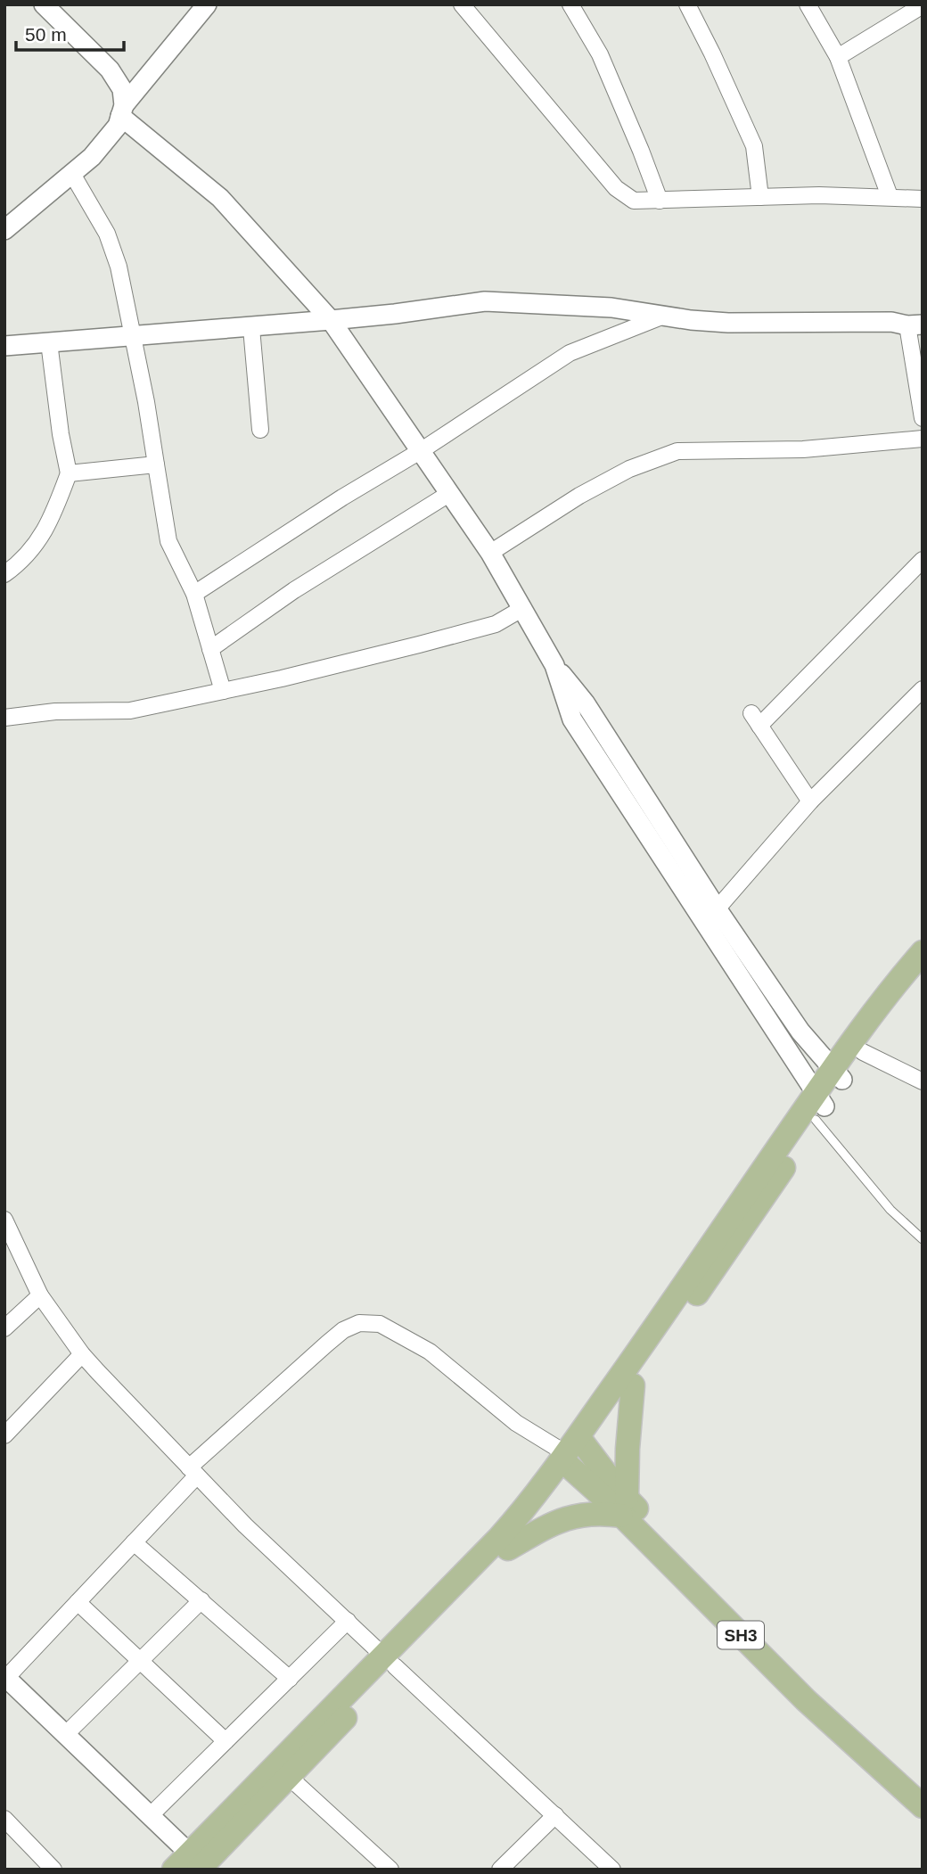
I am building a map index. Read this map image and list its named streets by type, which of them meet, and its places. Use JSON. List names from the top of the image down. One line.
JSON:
{"streets":{"main road":["SH3"]},"scale_bar":"50 m"}
